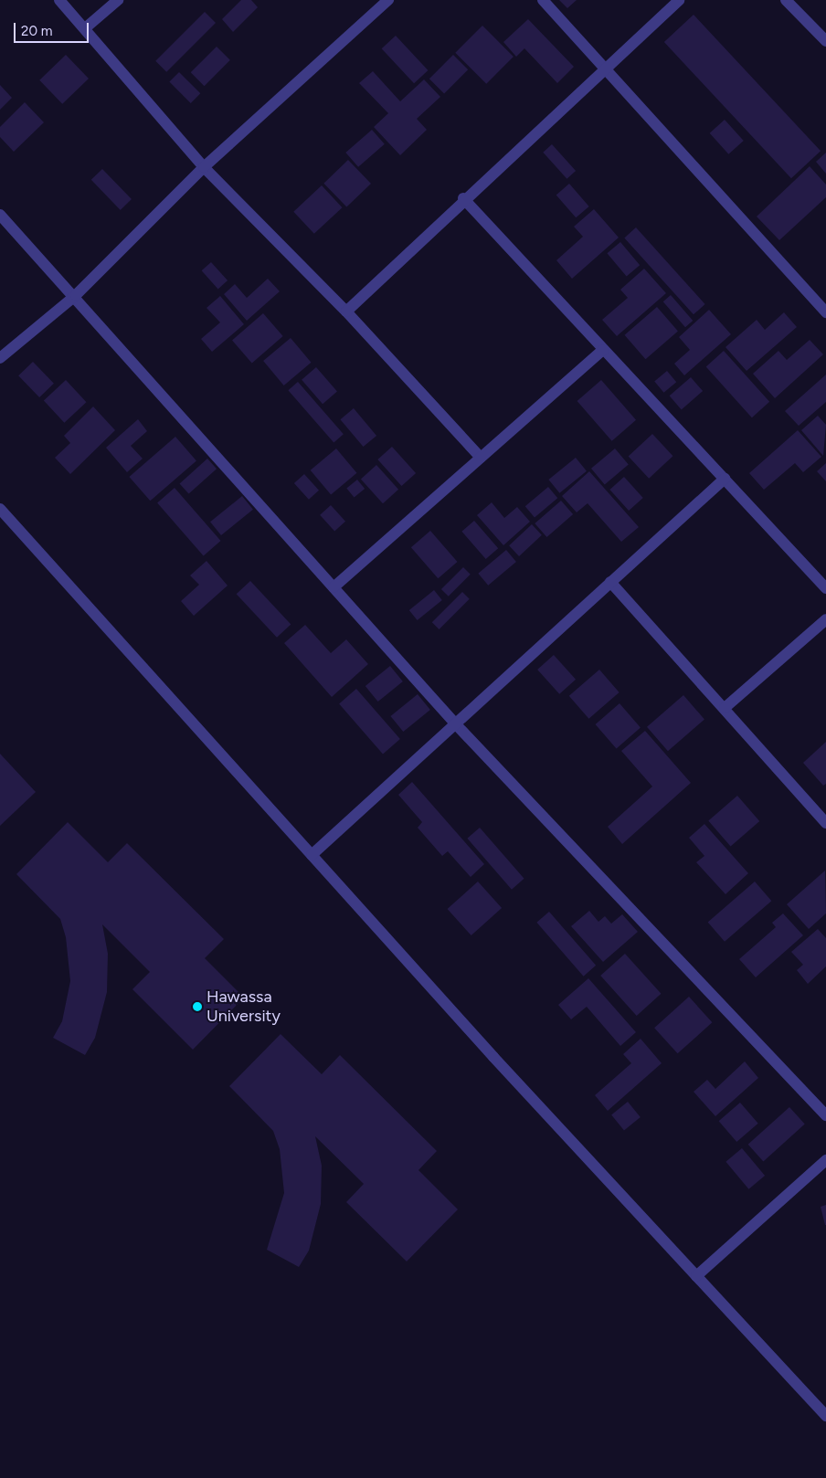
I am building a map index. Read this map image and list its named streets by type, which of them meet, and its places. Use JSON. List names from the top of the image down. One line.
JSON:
{"places":["Hawassa University"],"scale_bar":"20 m"}
